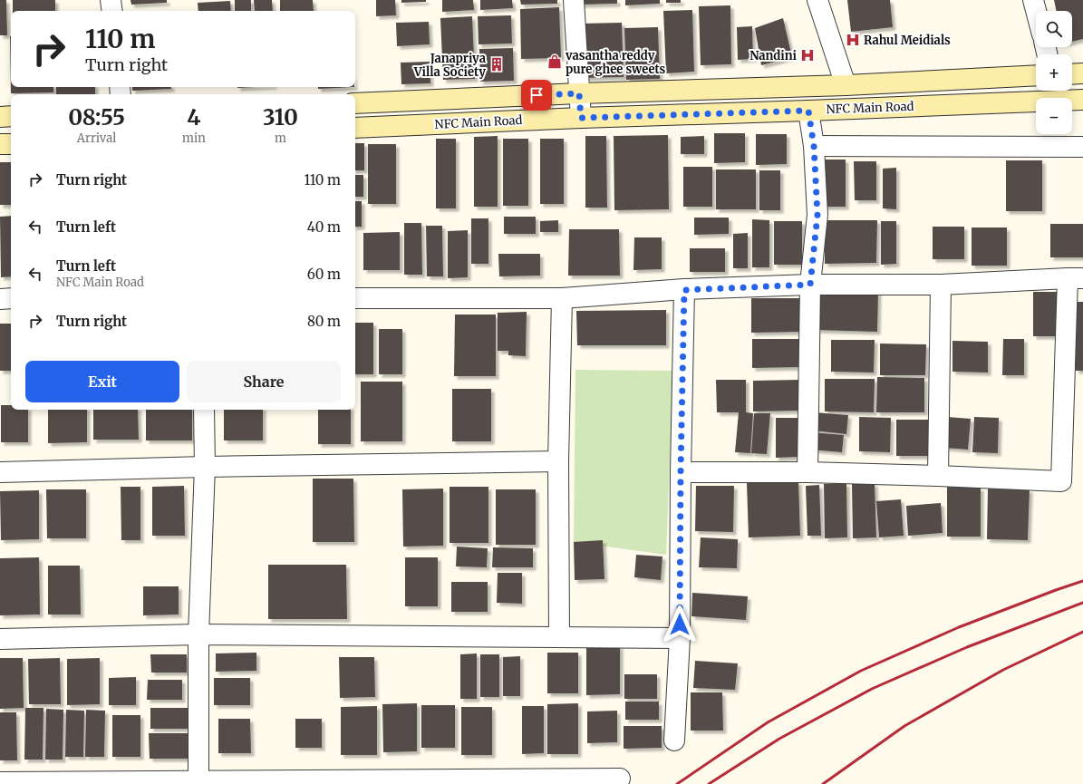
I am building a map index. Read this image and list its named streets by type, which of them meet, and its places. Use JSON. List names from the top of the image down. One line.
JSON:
{"streets":{"main road":["NFC Main Road"]},"places":{"hospital":["Rahul Meidials","Nandini"],"shop":["vasantha reddy pure ghee sweets"],"building":["Janapriya Villa Society"]},"page":{"map_buttons":["+","−"],"turn":["110 m","Turn right"],"eta":["08:55","Arrival","4","min","310","m"],"list":[{"name":"Turn right","value":"110 m"},{"name":"Turn left","value":"40 m"},{"name":"Turn left","note":"NFC Main Road","value":"60 m"},{"name":"Turn right","value":"80 m"}],"buttons":["Exit","Share"]}}
